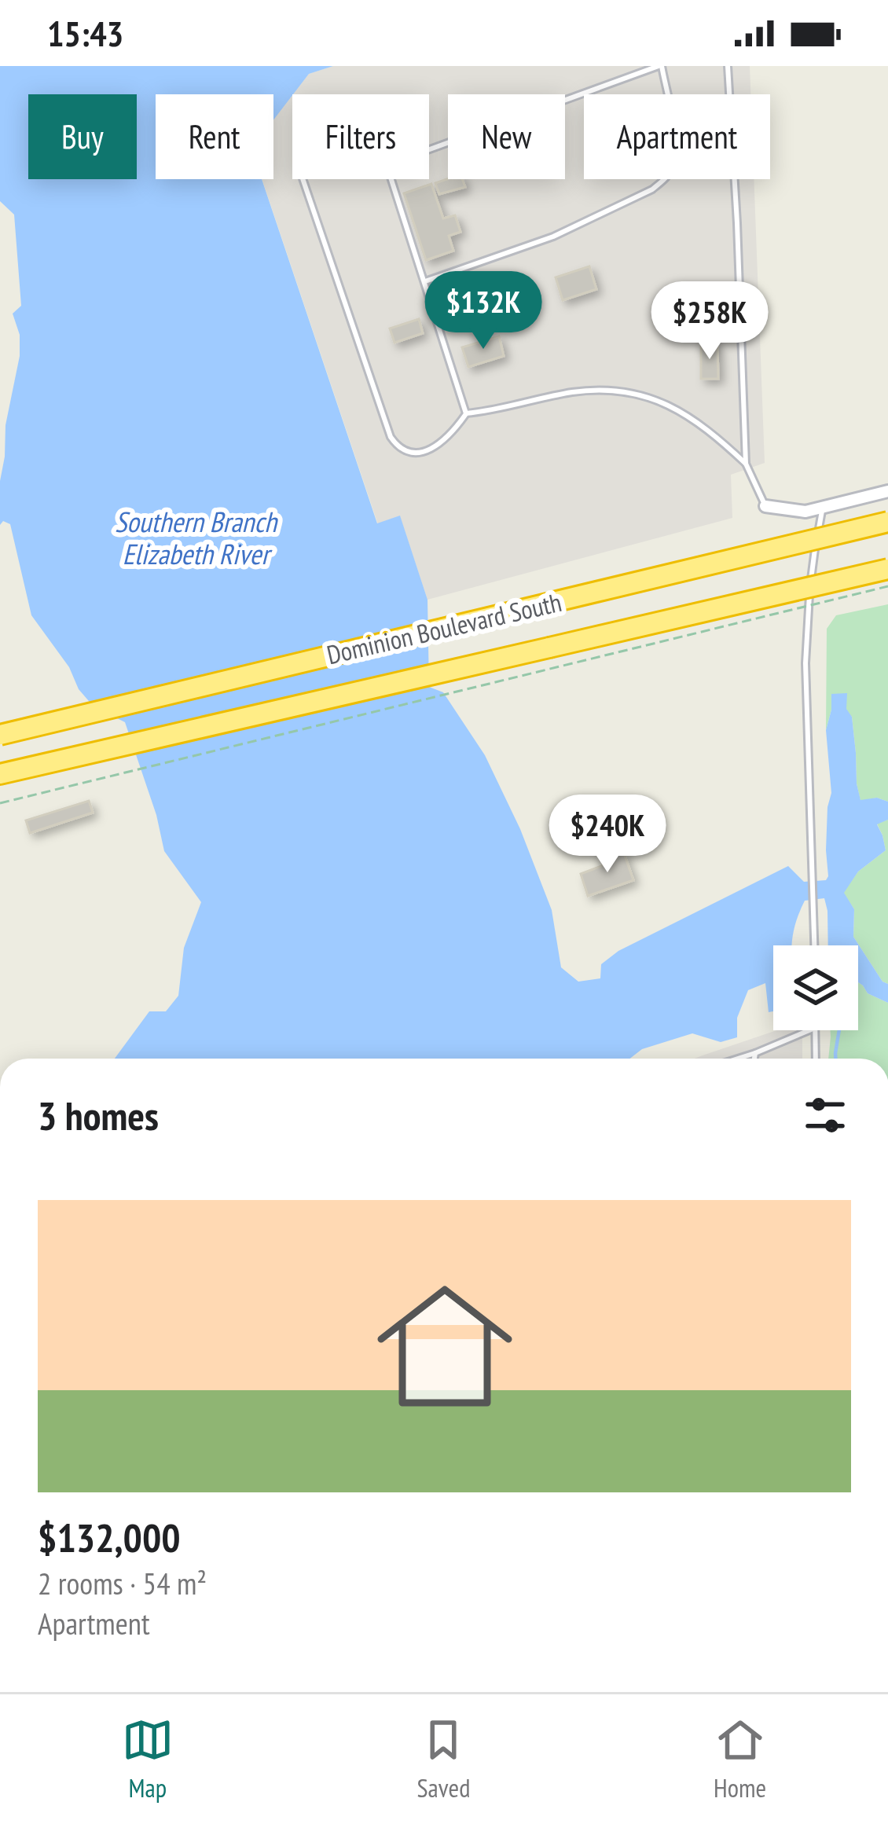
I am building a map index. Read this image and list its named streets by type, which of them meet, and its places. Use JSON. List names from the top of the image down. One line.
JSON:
{"streets":{"highway":["Dominion Boulevard South"]},"water":["Southern Branch Elizabeth River"],"page":{"status":"15:43","chip":["Buy","Rent","Filters","New","Apartment"],"price":["$132K","$258K","$240K"],"heading":"3 homes","list":[{"name":"$132,000","note":"2 rooms · 54 m² · Apartment"}],"tabs":["Map","Saved","Home"]}}
